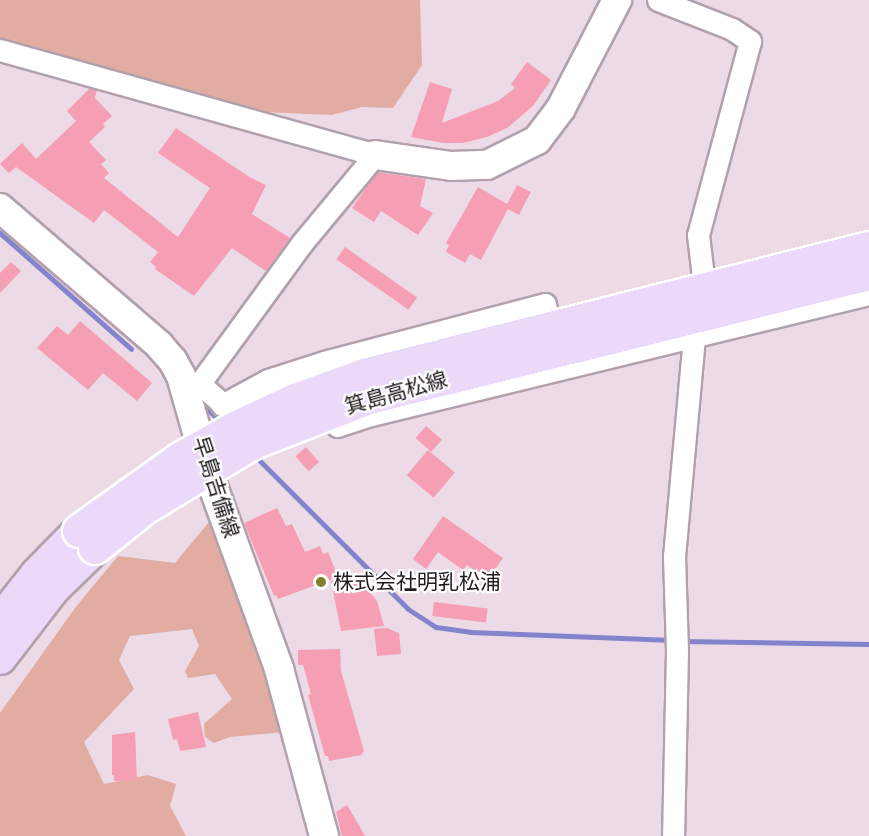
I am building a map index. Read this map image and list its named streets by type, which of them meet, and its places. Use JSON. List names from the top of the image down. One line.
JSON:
{"streets":{"main road":["箕島高松線","早島吉備線"]},"places":["株式会社明乳松浦"]}
